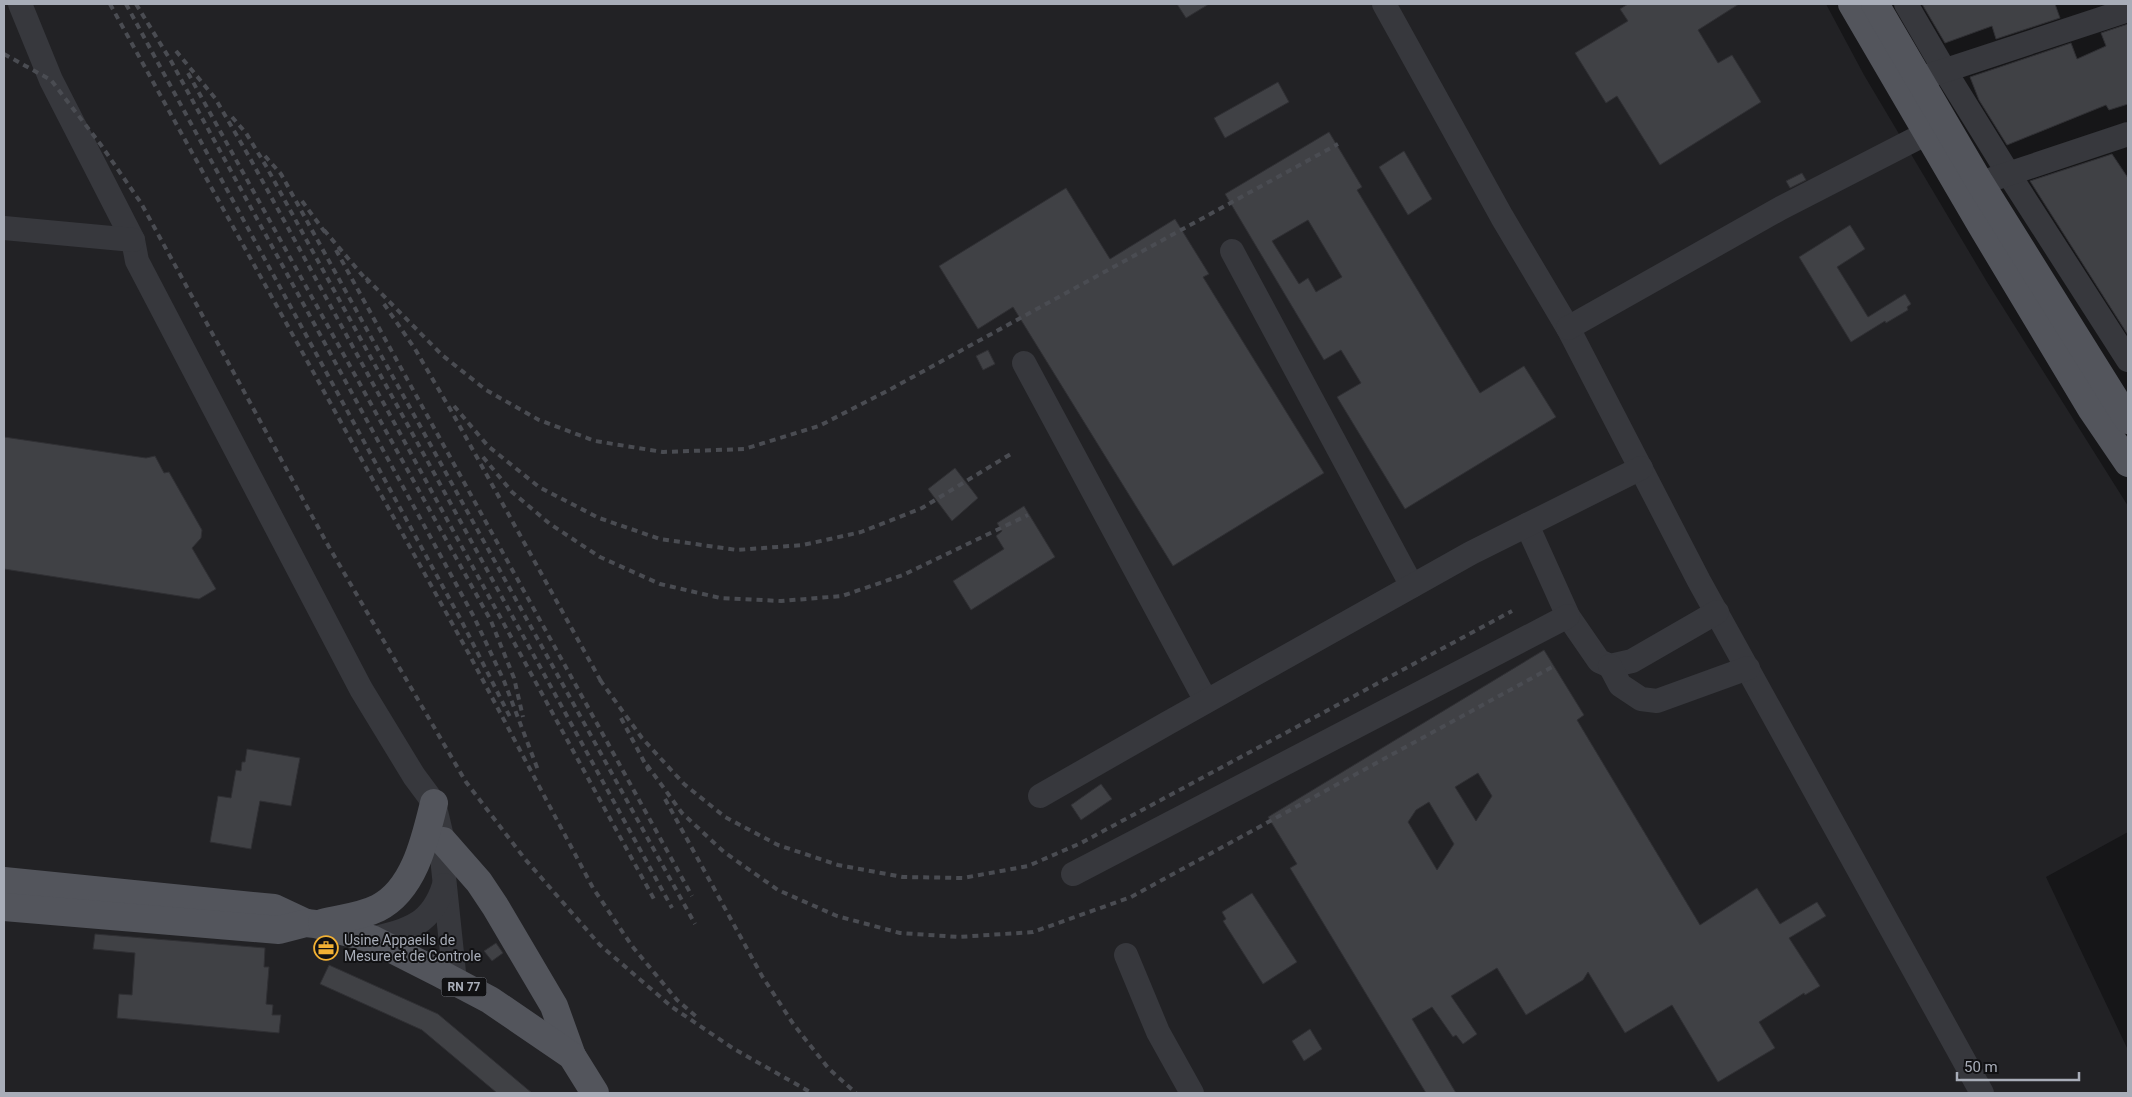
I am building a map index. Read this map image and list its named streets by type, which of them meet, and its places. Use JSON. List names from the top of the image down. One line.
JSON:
{"streets":{"main road":["RN 77"]},"places":{"office":["Usine Appaeils de Mesure et de Controle"]},"scale_bar":"50 m"}
